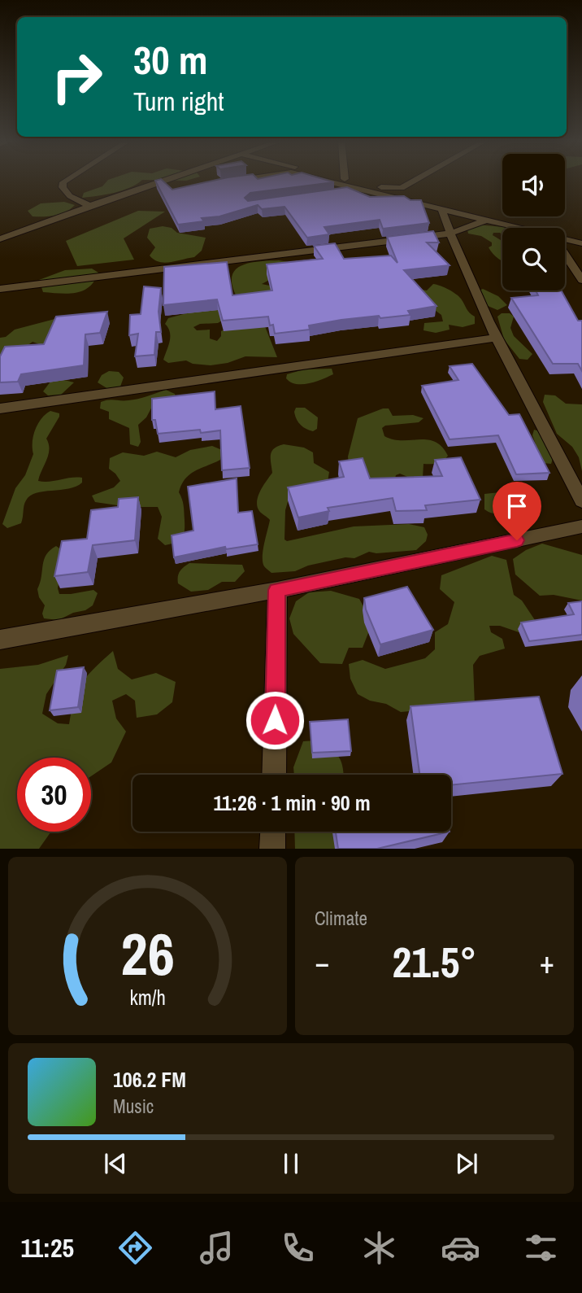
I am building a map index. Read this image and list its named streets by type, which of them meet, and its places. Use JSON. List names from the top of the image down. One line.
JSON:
{"page":{"turn":["30 m","Turn right"],"limit":"30","trip":"11:26 · 1 min · 90 m","tile":"Climate","heat":["−","21.5°","+"],"song":["106.2 FM","Music"],"tabs":"11:25","gauge":["26","km/h"]}}
